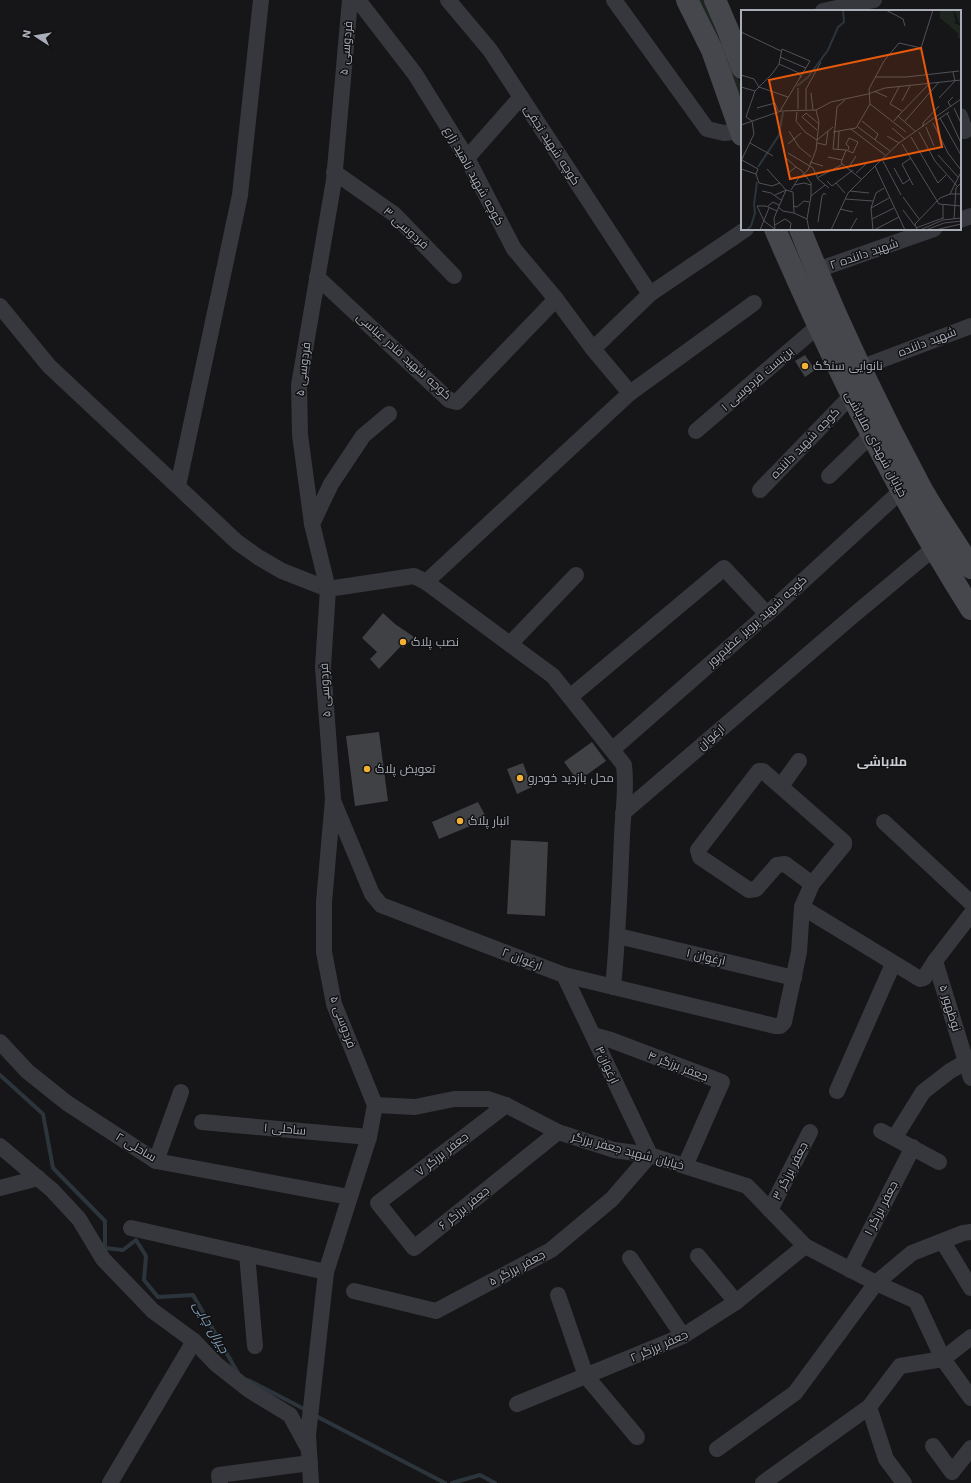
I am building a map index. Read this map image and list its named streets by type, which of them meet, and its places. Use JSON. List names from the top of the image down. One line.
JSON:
{"streets":{"main road":["خیابان شهدای ملاباشی"],"street":["فردوسی ۵","کوچه شهید نجفی","کوچه شهید ناهید زارع","فردوسی ۳","شهید داننده ۲","شهید داننده","کوچه شهید قادر عباسی","بن‌بست فردوسی ۱","کوچه شهید داننده","کوچه شهید پرویز عظیم‌پور","ارغوان","ارغوان ۱","ارغوان ۲","نوظهور ۵","ارغوان۳","جعفر برزگر ۴","ساحلی ۱","ساحلی ۲","خیابان شهید جعفر برزگر","جعفر برزگر ۷","جعفر برزگر ۳","جعفر برزگر ۶","جعفر برزگر ۱","جعفر برزگر ۵","جعفر برزگر ۲"]},"crossings":[["فردوسی ۵","فردوسی ۳"],["فردوسی ۵","کوچه شهید قادر عباسی"],["فردوسی ۵","ارغوان ۲"],["فردوسی ۵","خیابان شهید جعفر برزگر"],["کوچه شهید ناهید زارع","کوچه شهید قادر عباسی"],["شهید داننده ۲","خیابان شهدای ملاباشی"],["شهید داننده","خیابان شهدای ملاباشی"],["بن‌بست فردوسی ۱","خیابان شهدای ملاباشی"],["کوچه شهید داننده","خیابان شهدای ملاباشی"],["خیابان شهدای ملاباشی","کوچه شهید پرویز عظیم‌پور"],["خیابان شهدای ملاباشی","ارغوان"],["ارغوان ۱","ارغوان ۲"],["ارغوان ۲","ارغوان۳"],["ارغوان۳","جعفر برزگر ۴"],["ارغوان۳","خیابان شهید جعفر برزگر"],["ارغوان۳","جعفر برزگر ۵"],["جعفر برزگر ۴","خیابان شهید جعفر برزگر"],["خیابان شهید جعفر برزگر","جعفر برزگر ۷"],["خیابان شهید جعفر برزگر","جعفر برزگر ۳"],["خیابان شهید جعفر برزگر","جعفر برزگر ۶"],["خیابان شهید جعفر برزگر","جعفر برزگر ۱"],["خیابان شهید جعفر برزگر","جعفر برزگر ۵"],["خیابان شهید جعفر برزگر","جعفر برزگر ۲"],["جعفر برزگر ۷","جعفر برزگر ۶"]],"districts":["ملاباشی"],"water":["جیرال چایی"],"places":["نانوایی سنگک","نصب پلاک","تعویض پلاک","محل بازدید خودرو","انبار پلاک"],"north":"left"}
